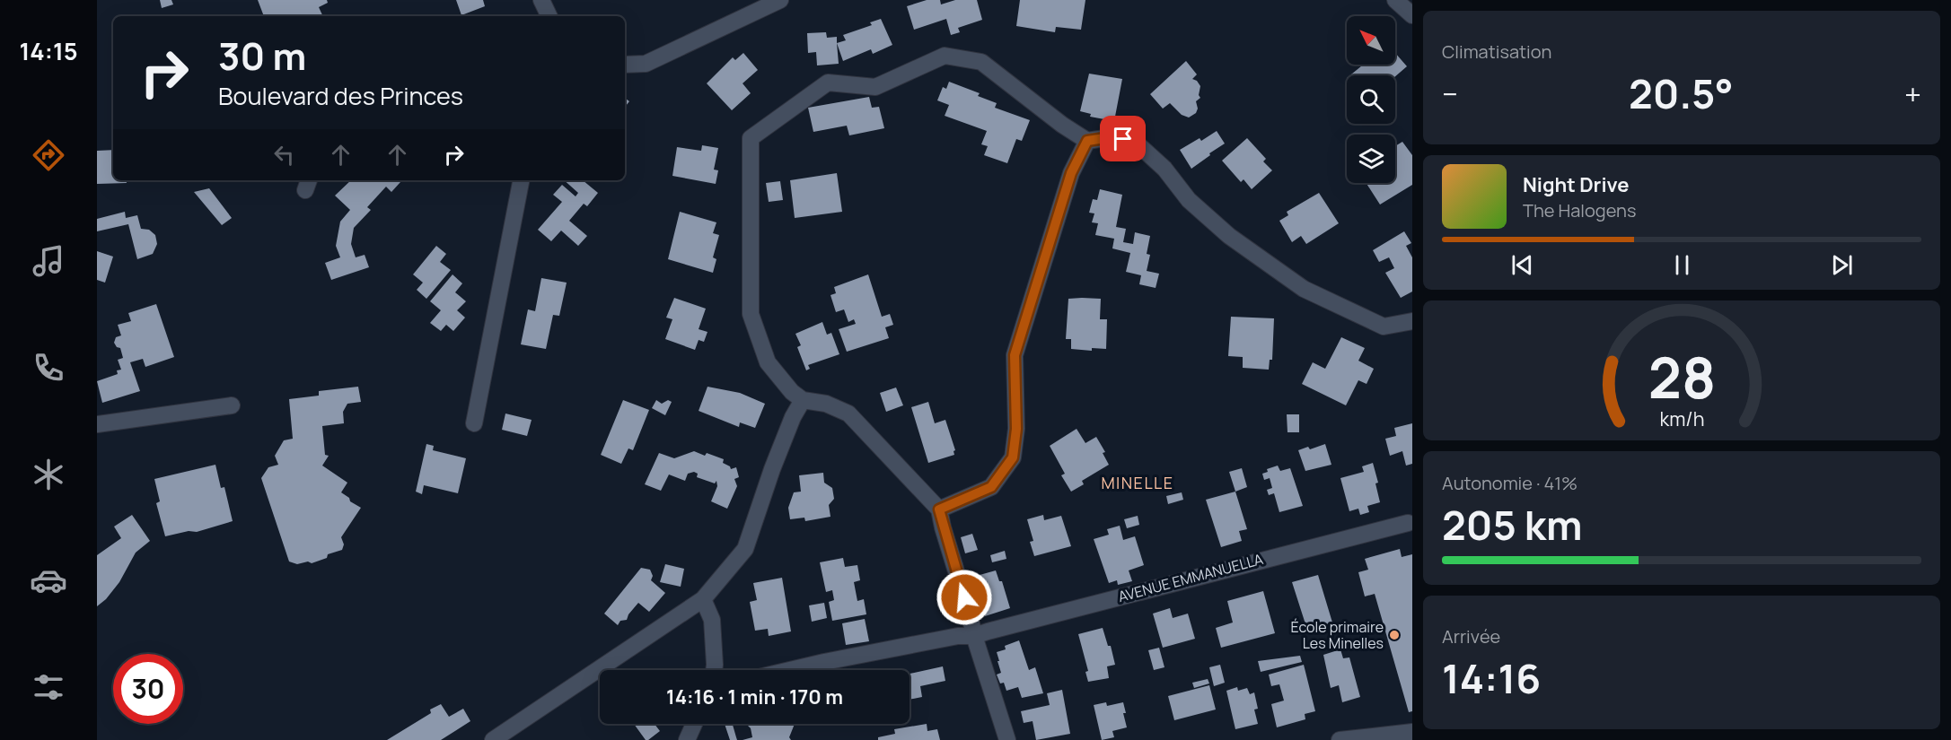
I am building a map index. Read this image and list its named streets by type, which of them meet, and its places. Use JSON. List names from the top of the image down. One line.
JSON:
{"streets":{"street":["AVENUE EMMANUELLA"]},"districts":["MINELLE"],"places":["École primaire Les Minelles"],"north":"top left","page":{"tabs":"14:15","tile":["Climatisation",["Autonomie · 41%","205 km"],["Arrivée","14:16"]],"turn":["30 m","Boulevard des Princes"],"heat":["−","20.5°","+"],"song":["Night Drive","The Halogens"],"limit":"30","trip":"14:16 · 1 min · 170 m","gauge":["28","km/h"]}}
